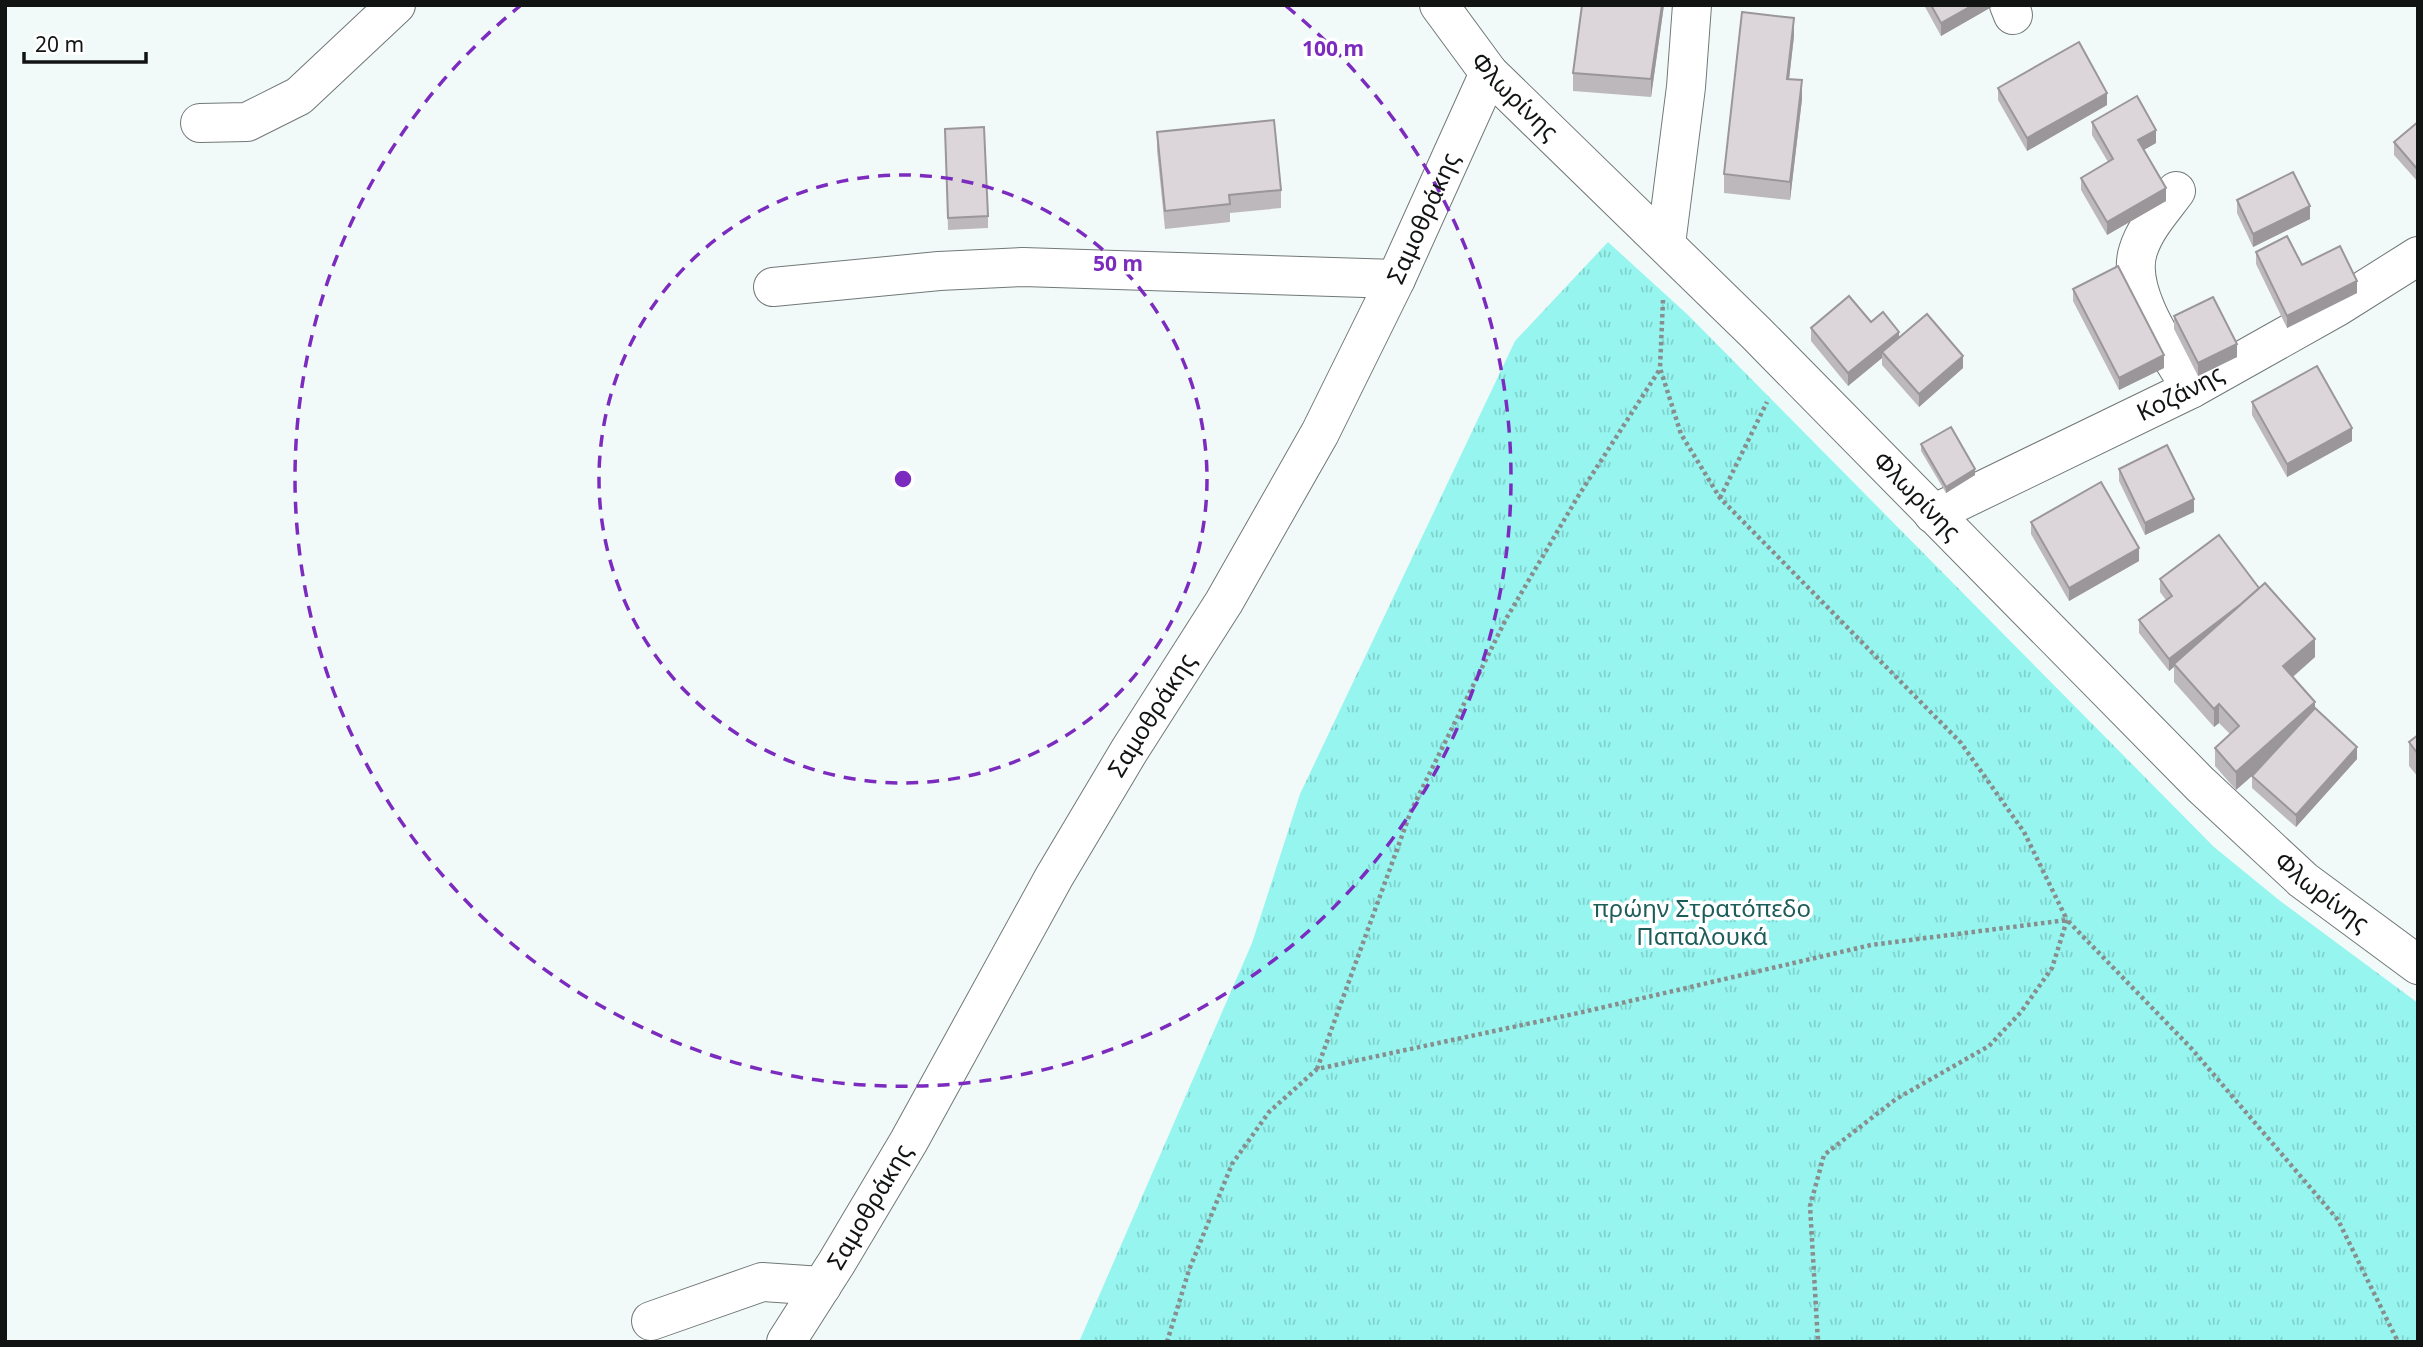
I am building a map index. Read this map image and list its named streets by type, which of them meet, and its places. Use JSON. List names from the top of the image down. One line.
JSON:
{"streets":{"street":["Φλωρίνης","Σαμοθράκης","Κοζάνης"]},"crossings":[["Φλωρίνης","Σαμοθράκης"],["Φλωρίνης","Κοζάνης"]],"parks":["πρώην Στρατόπεδο Παπαλουκά"],"scale_bar":"20 m","rings":["100 m","50 m"]}
